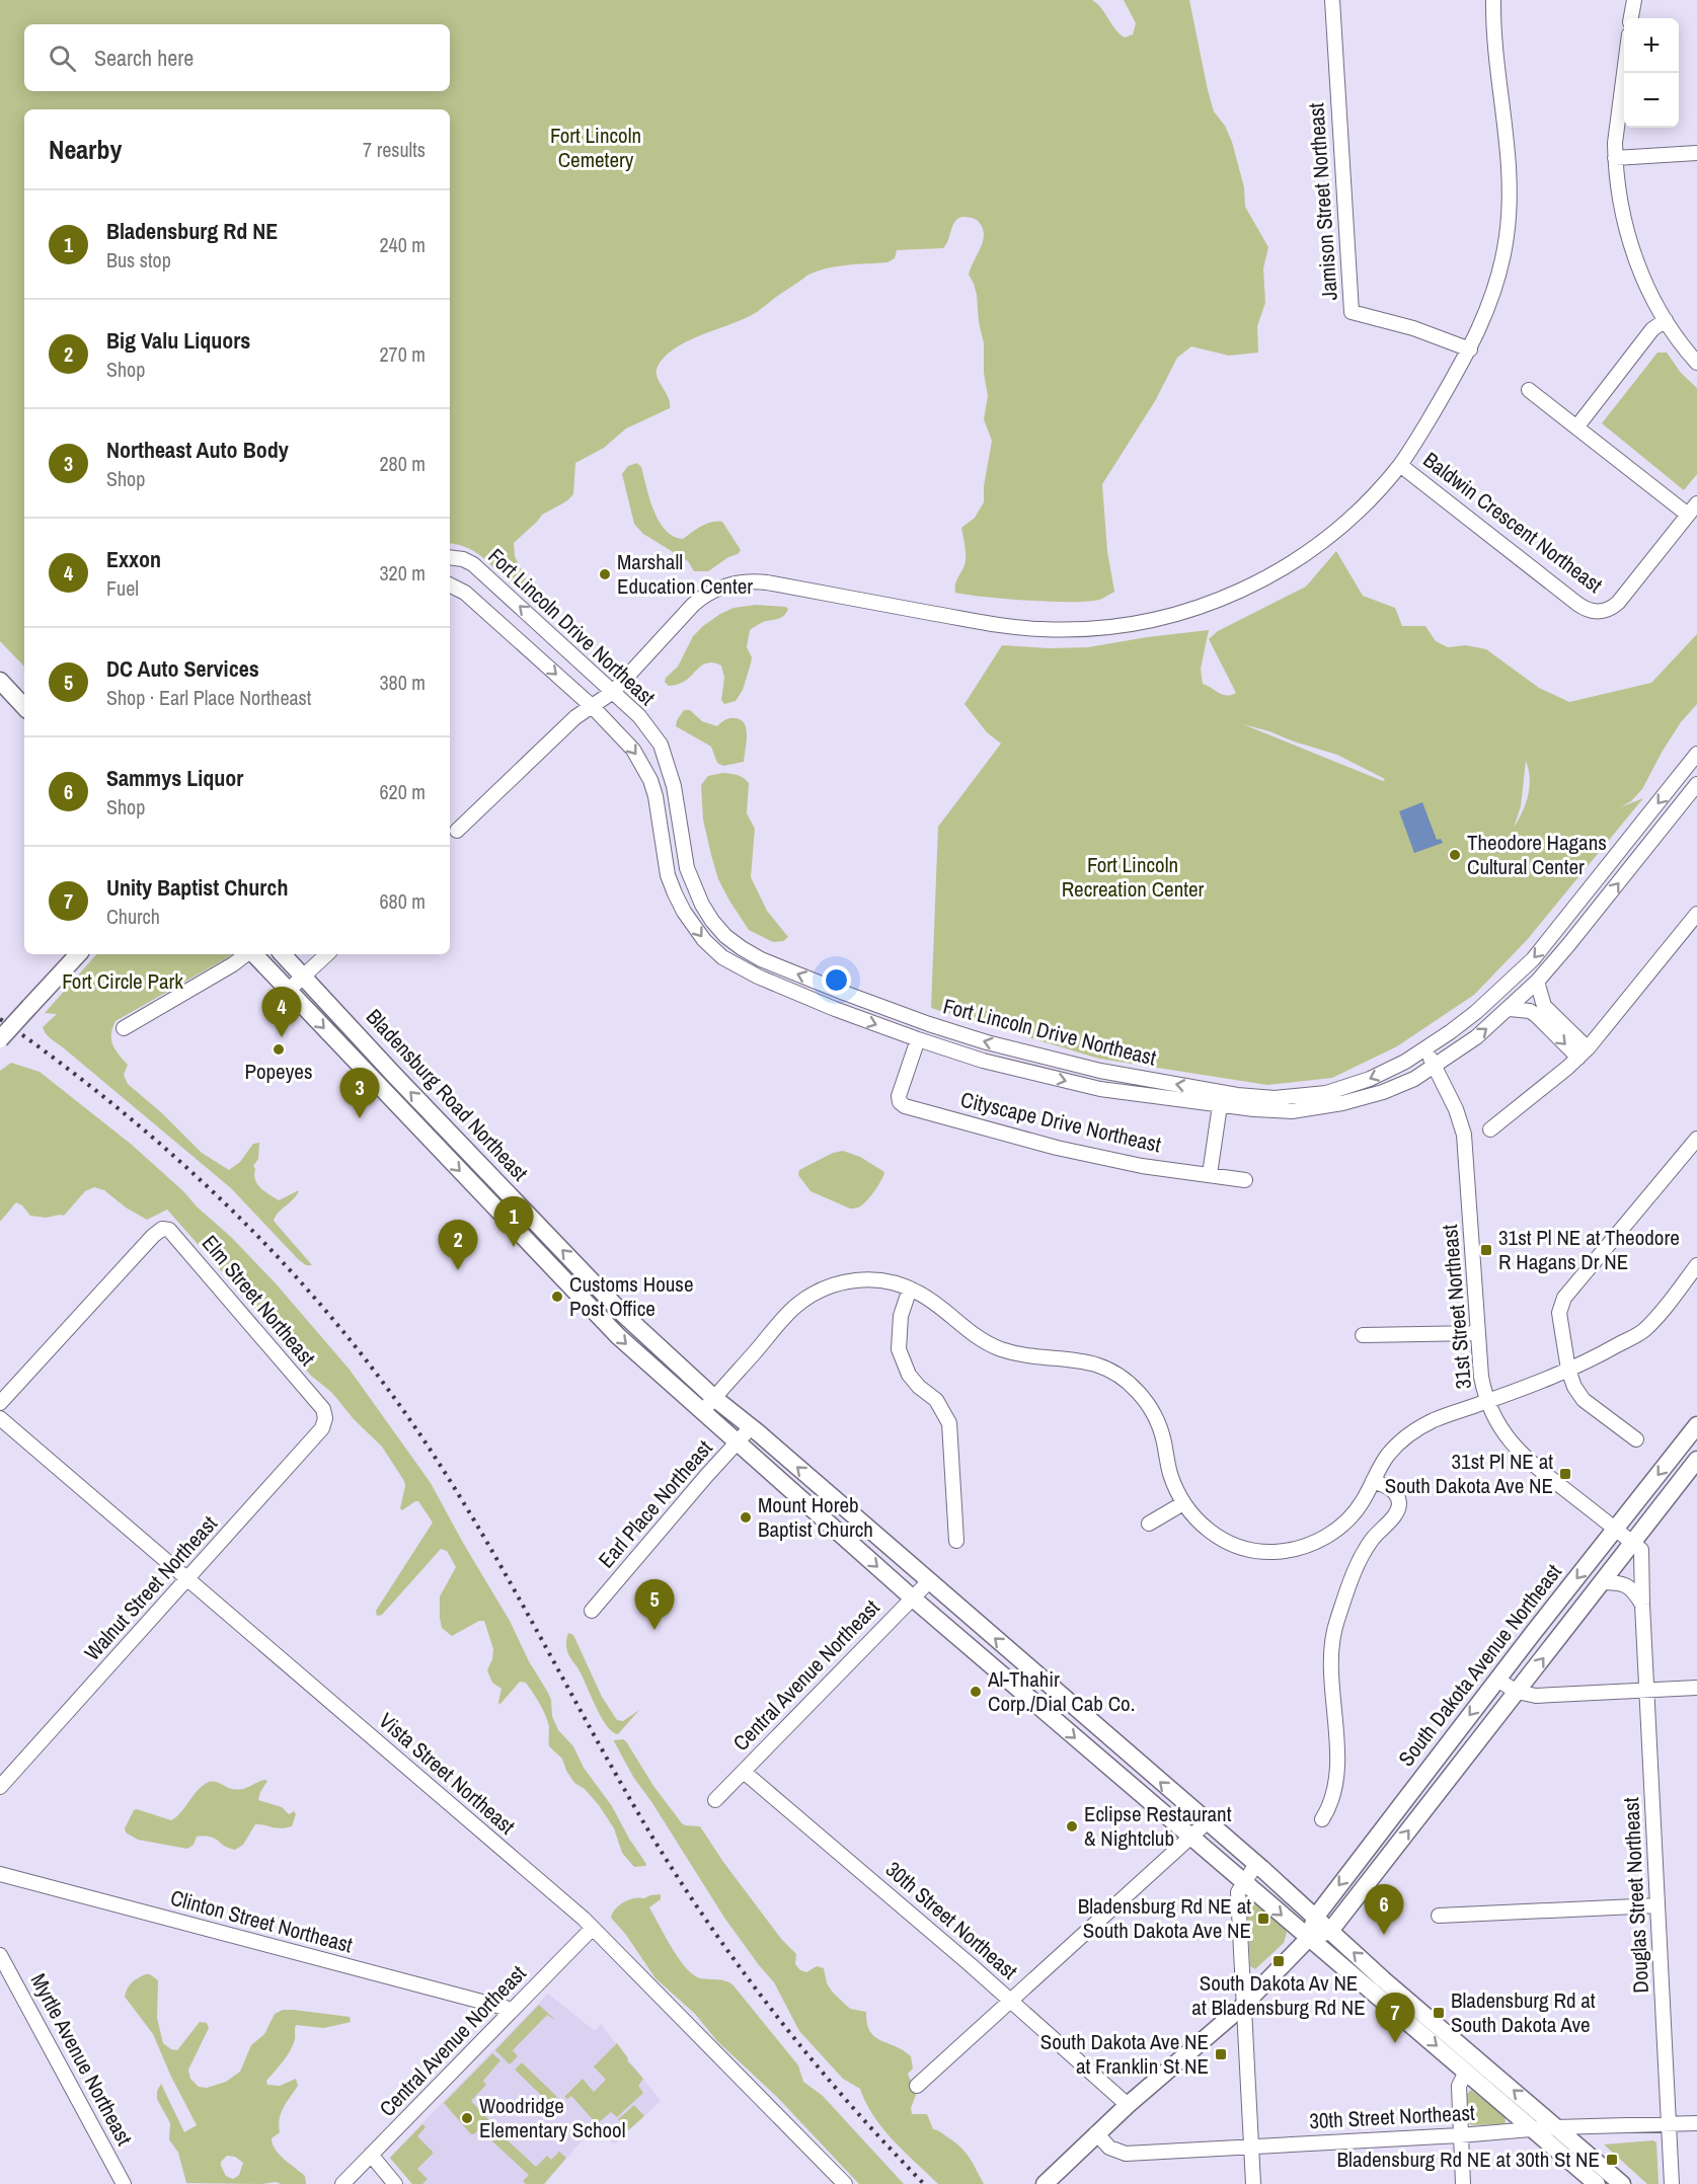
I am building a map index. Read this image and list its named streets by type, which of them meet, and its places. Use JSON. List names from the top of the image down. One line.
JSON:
{"streets":{"main road":["Bladensburg Road Northeast","South Dakota Avenue Northeast"],"street":["Jamison Street Northeast","Baldwin Crescent Northeast","Fort Lincoln Drive Northeast","Cityscape Drive Northeast","Elm Street Northeast","31st Street Northeast","Earl Place Northeast","Walnut Street Northeast","Central Avenue Northeast","Vista Street Northeast","Douglas Street Northeast","30th Street Northeast","Clinton Street Northeast","Myrtle Avenue Northeast"]},"crossings":[["Fort Lincoln Drive Northeast","Cityscape Drive Northeast"],["Fort Lincoln Drive Northeast","31st Street Northeast"],["Bladensburg Road Northeast","Earl Place Northeast"],["Bladensburg Road Northeast","South Dakota Avenue Northeast"],["Bladensburg Road Northeast","Central Avenue Northeast"],["Bladensburg Road Northeast","30th Street Northeast"],["Elm Street Northeast","Walnut Street Northeast"],["31st Street Northeast","South Dakota Avenue Northeast"],["31st Street Northeast","Douglas Street Northeast"],["Walnut Street Northeast","Vista Street Northeast"],["South Dakota Avenue Northeast","30th Street Northeast"],["Central Avenue Northeast","Vista Street Northeast"],["Central Avenue Northeast","30th Street Northeast"],["Central Avenue Northeast","Clinton Street Northeast"],["Douglas Street Northeast","30th Street Northeast"]],"parks":["Fort Lincoln Cemetery","Fort Lincoln Recreation Center","Fort Circle Park"],"places":{"other":["Marshall Education Center","Theodore Hagans Cultural Center","Popeyes","Customs House Post Office","Mount Horeb Baptist Church","Al-Thahir Corp./Dial Cab Co.","Eclipse Restaurant & Nightclub","Woodridge Elementary School"],"transit":["31st Pl NE at Theodore R Hagans Dr NE","31st Pl NE at South Dakota Ave NE","Bladensburg Rd NE at South Dakota Ave NE","South Dakota Av NE at Bladensburg Rd NE","Bladensburg Rd at South Dakota Ave","South Dakota Ave NE at Franklin St NE","Bladensburg Rd NE at 30th St NE"]},"page":{"map_buttons":["+","−"],"search":"Search here","heading":["Nearby","7 results"],"list":[{"mark":"1","name":"Bladensburg Rd NE","note":"Bus stop","value":"240 m"},{"mark":"2","name":"Big Valu Liquors","note":"Shop","value":"270 m"},{"mark":"3","name":"Northeast Auto Body","note":"Shop","value":"280 m"},{"mark":"4","name":"Exxon","note":"Fuel","value":"320 m"},{"mark":"5","name":"DC Auto Services","note":"Shop · Earl Place Northeast","value":"380 m"},{"mark":"6","name":"Sammys Liquor","note":"Shop","value":"620 m"},{"mark":"7","name":"Unity Baptist Church","note":"Church","value":"680 m"}],"pins":["4","3","1","2","5","6","7"]}}
